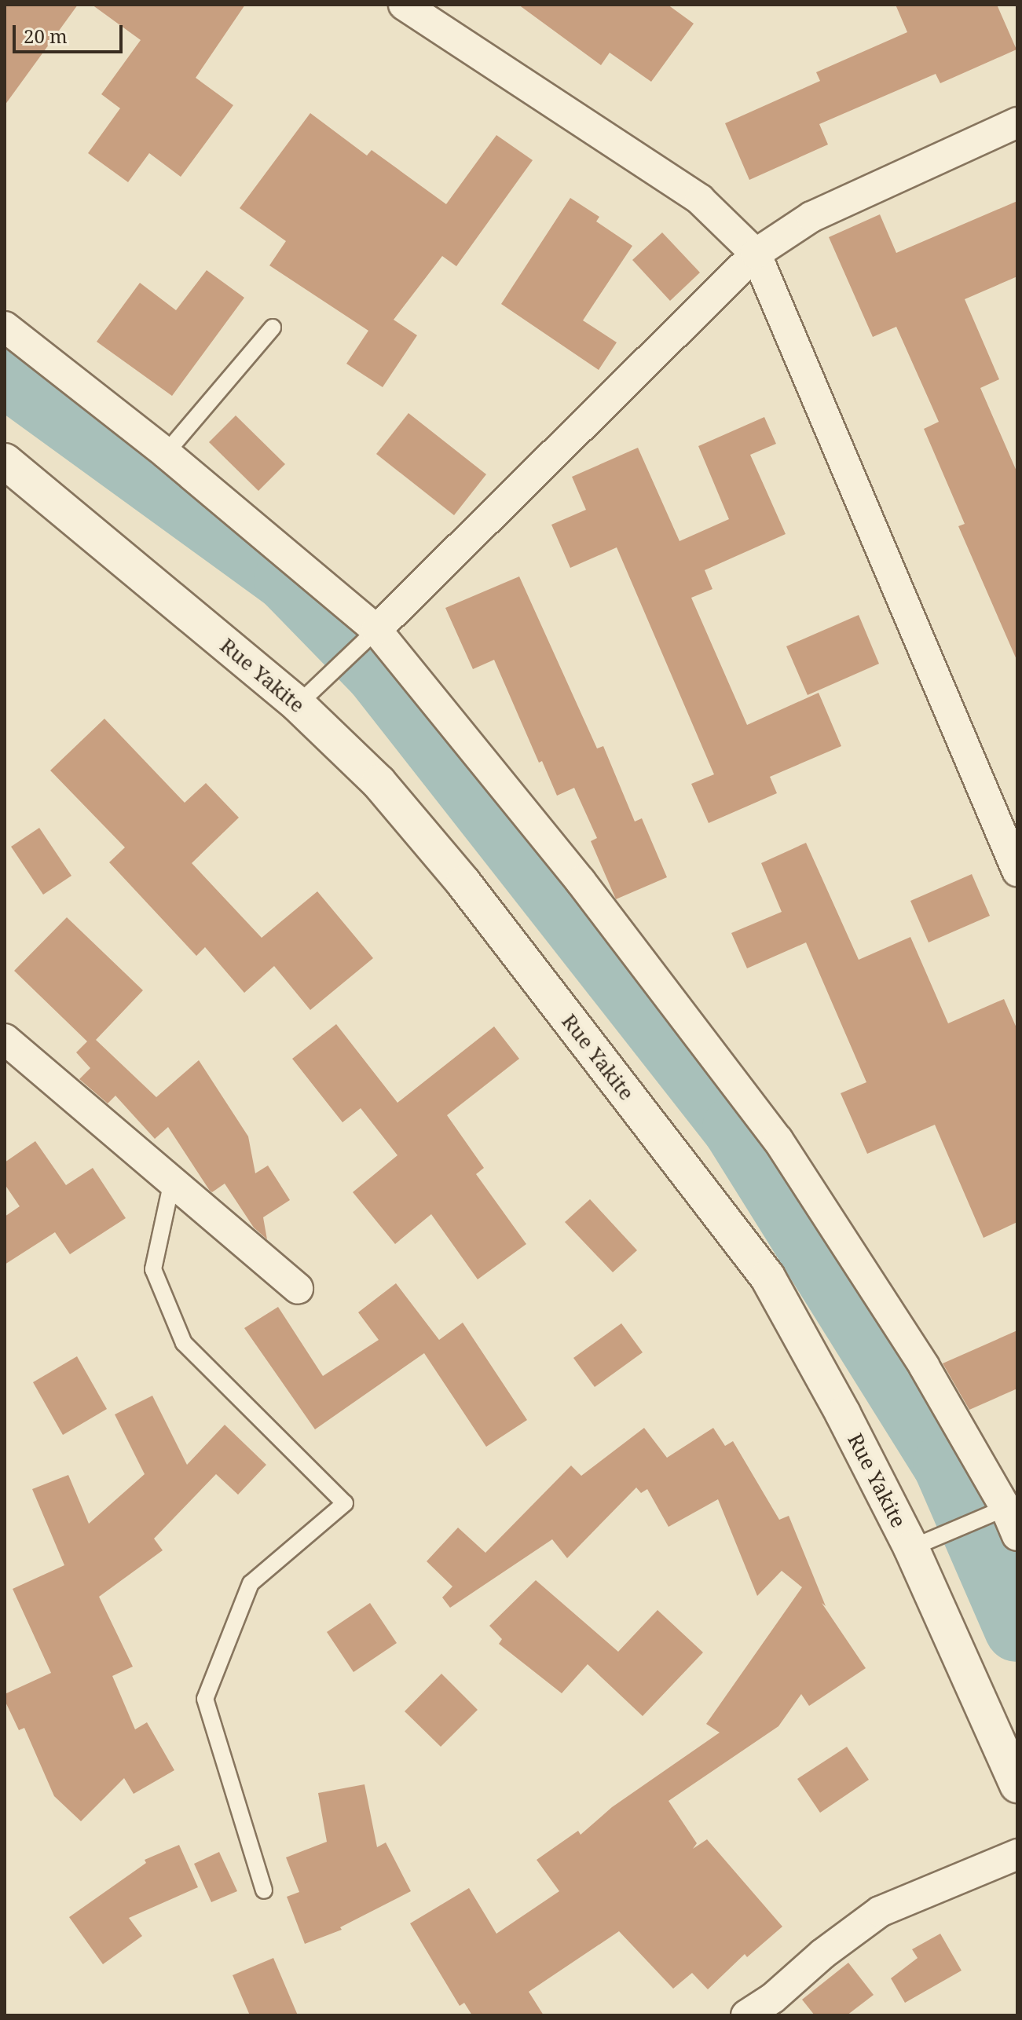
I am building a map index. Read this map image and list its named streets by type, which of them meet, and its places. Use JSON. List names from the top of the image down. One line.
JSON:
{"streets":{"main road":["Rue Yakite"]},"scale_bar":"20 m"}
